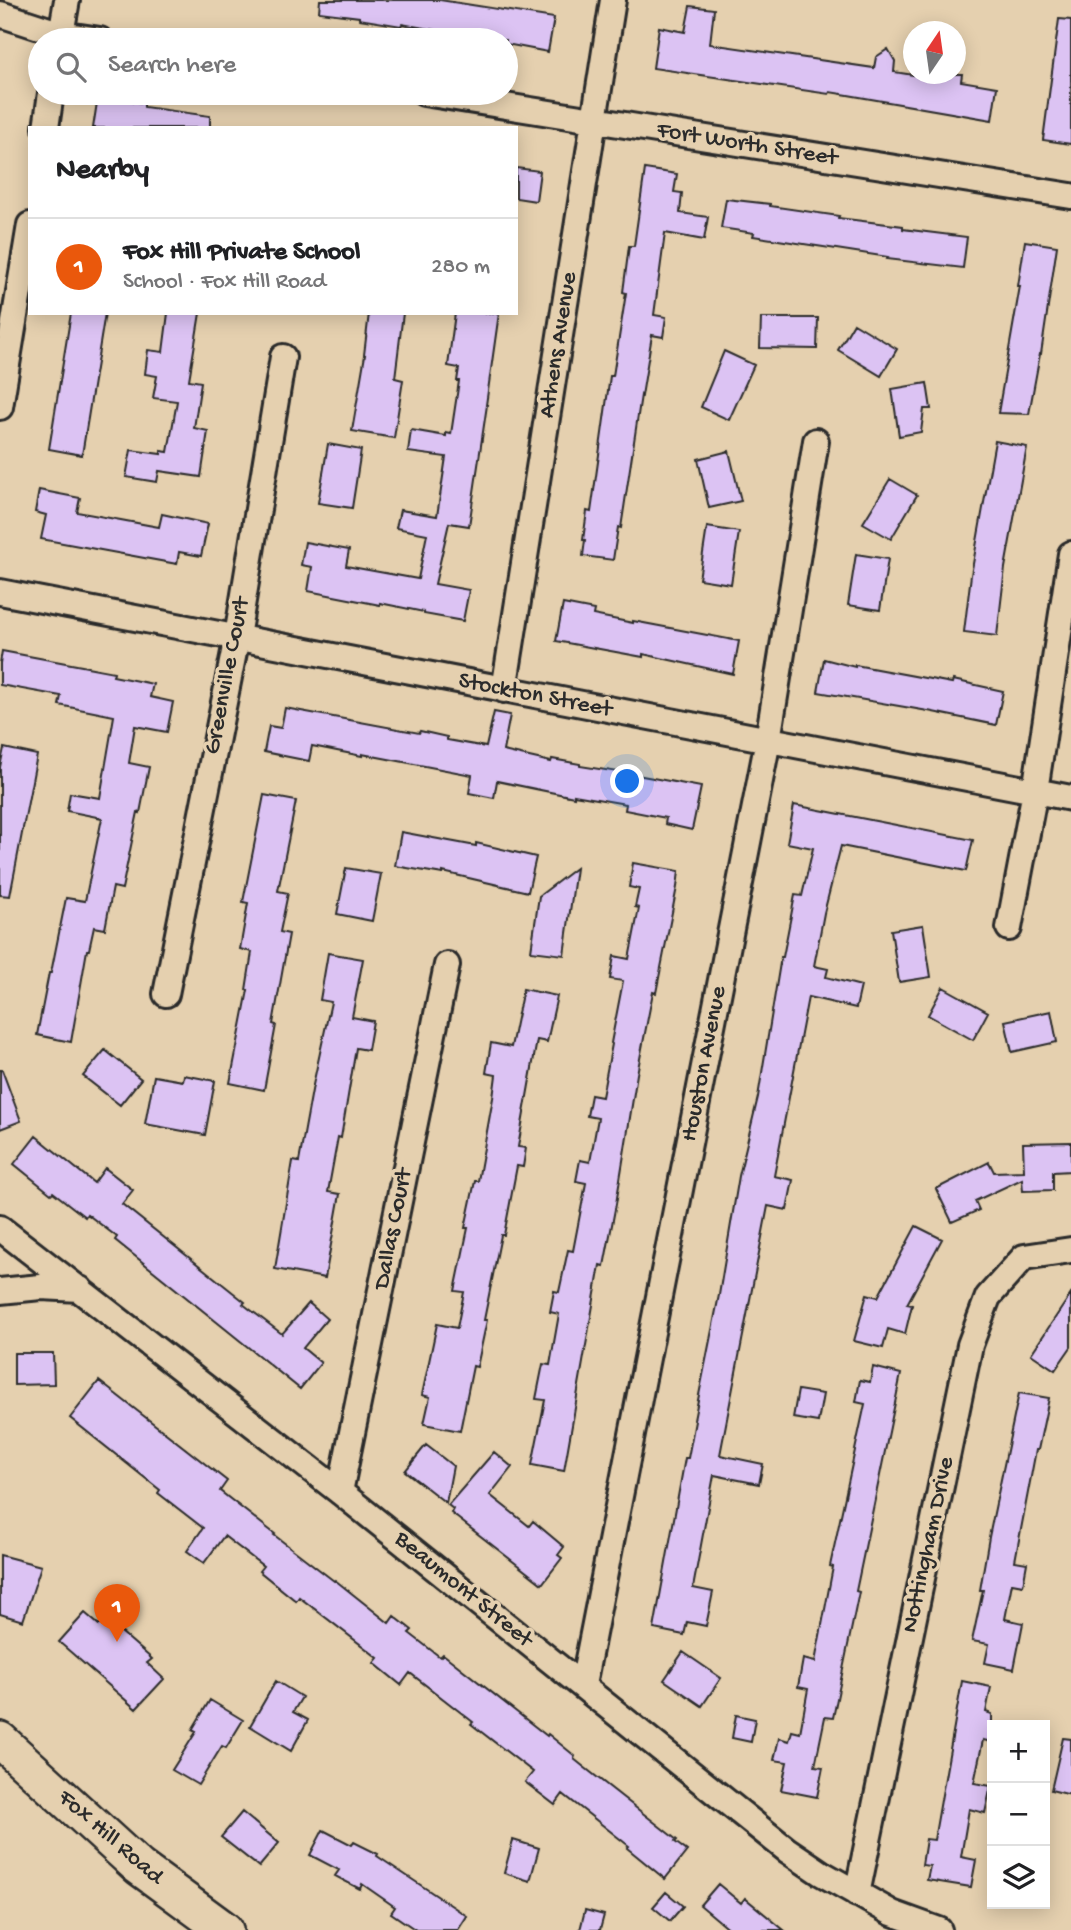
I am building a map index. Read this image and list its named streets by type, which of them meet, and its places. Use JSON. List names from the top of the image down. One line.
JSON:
{"streets":{"main road":["Fox Hill Road"],"street":["Fort Worth Street","Athens Avenue","Greenville Court","Stockton Street","Houston Avenue","Dallas Court","Nottingham Drive","Beaumont Street"]},"crossings":[["Fort Worth Street","Athens Avenue"],["Athens Avenue","Stockton Street"],["Greenville Court","Stockton Street"],["Stockton Street","Houston Avenue"],["Houston Avenue","Beaumont Street"],["Dallas Court","Beaumont Street"],["Nottingham Drive","Beaumont Street"]],"north":"top","page":{"search":"Search here","heading":"Nearby","list":[{"mark":"1","name":"Fox Hill Private School","note":"School · Fox Hill Road","value":"280 m"}],"pins":"1","map_buttons":["+","−"]}}
